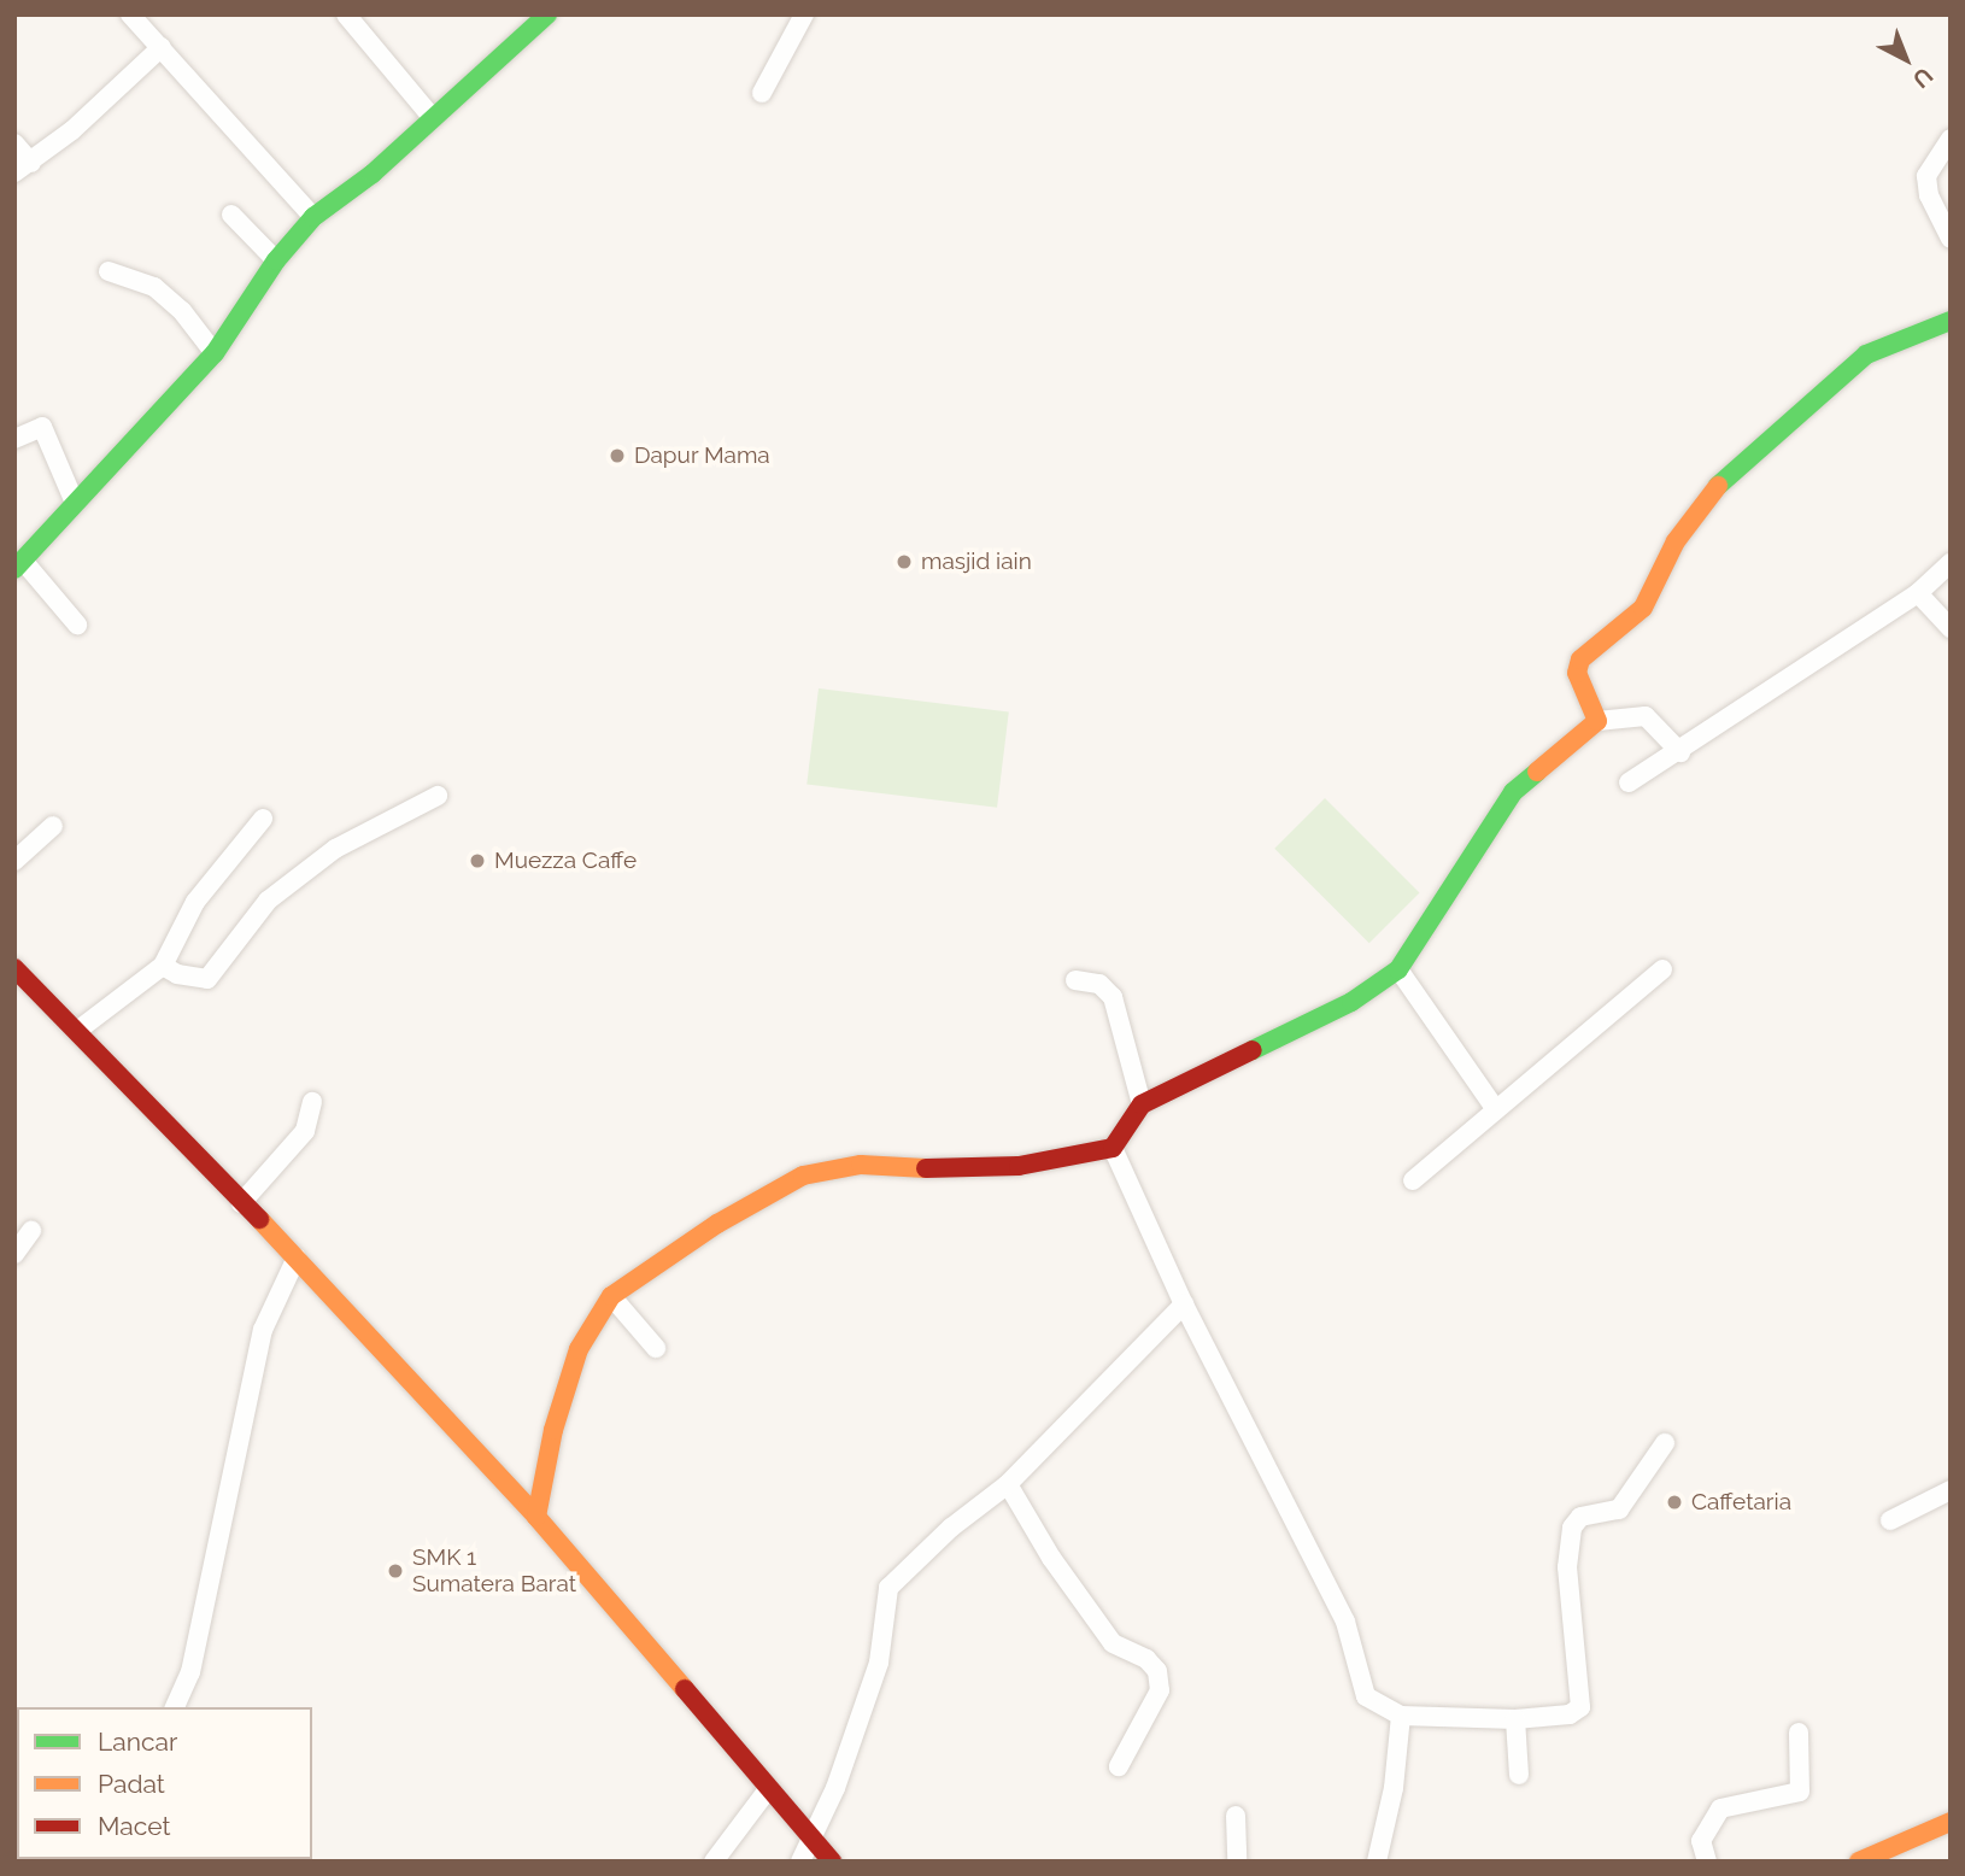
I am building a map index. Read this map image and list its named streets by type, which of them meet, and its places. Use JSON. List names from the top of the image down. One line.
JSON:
{"places":["Dapur Mama","masjid iain","Muezza Caffe","Caffetaria","SMK 1 Sumatera Barat"],"legend":["Lancar","Padat","Macet"],"north":"bottom right"}
